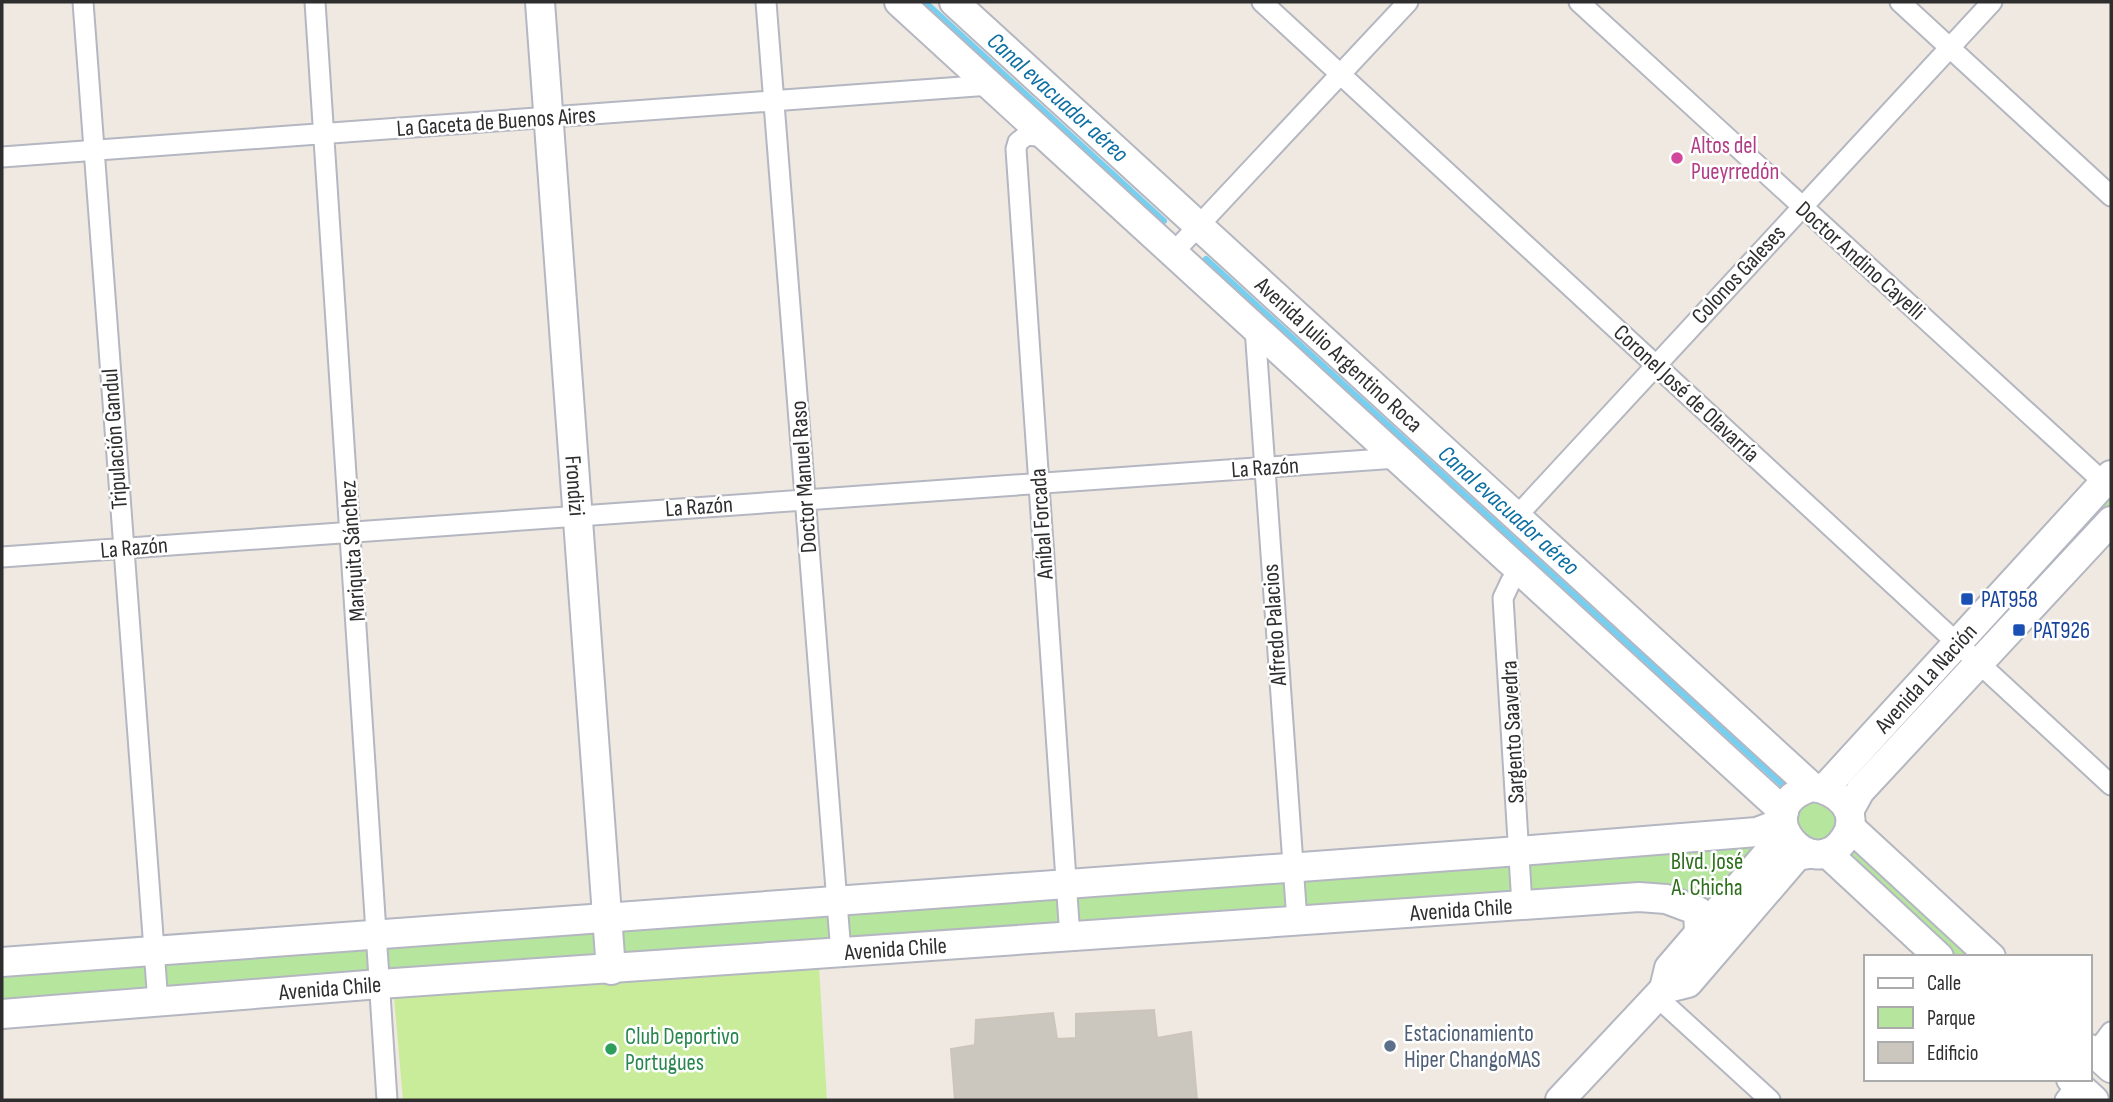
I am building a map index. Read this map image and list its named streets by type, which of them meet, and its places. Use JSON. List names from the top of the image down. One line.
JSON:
{"streets":{"main road":["Avenida Julio Argentino Roca","Frondizi","Avenida La Nación","Avenida Chile"],"street":["La Gaceta de Buenos Aires","Doctor Andino Cayelli","Colonos Galeses","Coronel José de Olavarría","Tripulación Gandul","La Razón","Doctor Manuel Raso","Aníbal Forcada","Mariquita Sánchez","Alfredo Palacios","Sargento Saavedra"]},"crossings":[["La Gaceta de Buenos Aires","Avenida Julio Argentino Roca"],["La Gaceta de Buenos Aires","Tripulación Gandul"],["La Gaceta de Buenos Aires","Doctor Manuel Raso"],["La Gaceta de Buenos Aires","Frondizi"],["La Gaceta de Buenos Aires","Mariquita Sánchez"],["Doctor Andino Cayelli","Colonos Galeses"],["Doctor Andino Cayelli","Avenida La Nación"],["Colonos Galeses","Avenida Julio Argentino Roca"],["Colonos Galeses","Coronel José de Olavarría"],["Avenida Julio Argentino Roca","La Razón"],["Avenida Julio Argentino Roca","Aníbal Forcada"],["Avenida Julio Argentino Roca","Alfredo Palacios"],["Avenida Julio Argentino Roca","Avenida La Nación"],["Avenida Julio Argentino Roca","Sargento Saavedra"],["Coronel José de Olavarría","Avenida La Nación"],["Tripulación Gandul","La Razón"],["Tripulación Gandul","Avenida Chile"],["La Razón","Doctor Manuel Raso"],["La Razón","Frondizi"],["La Razón","Aníbal Forcada"],["La Razón","Mariquita Sánchez"],["La Razón","Alfredo Palacios"],["Doctor Manuel Raso","Avenida Chile"],["Frondizi","Avenida Chile"],["Aníbal Forcada","Avenida Chile"],["Mariquita Sánchez","Avenida Chile"],["Alfredo Palacios","Avenida Chile"],["Sargento Saavedra","Avenida Chile"]],"water":["Canal evacuador aéreo"],"parks":["Blvd. José A. Chicha"],"places":{"other":["Altos del Pueyrredón","Estacionamiento Hiper ChangoMAS","Club Deportivo Portugues"],"transit":["PAT958","PAT926"]},"legend":["Calle","Parque","Edificio"]}
